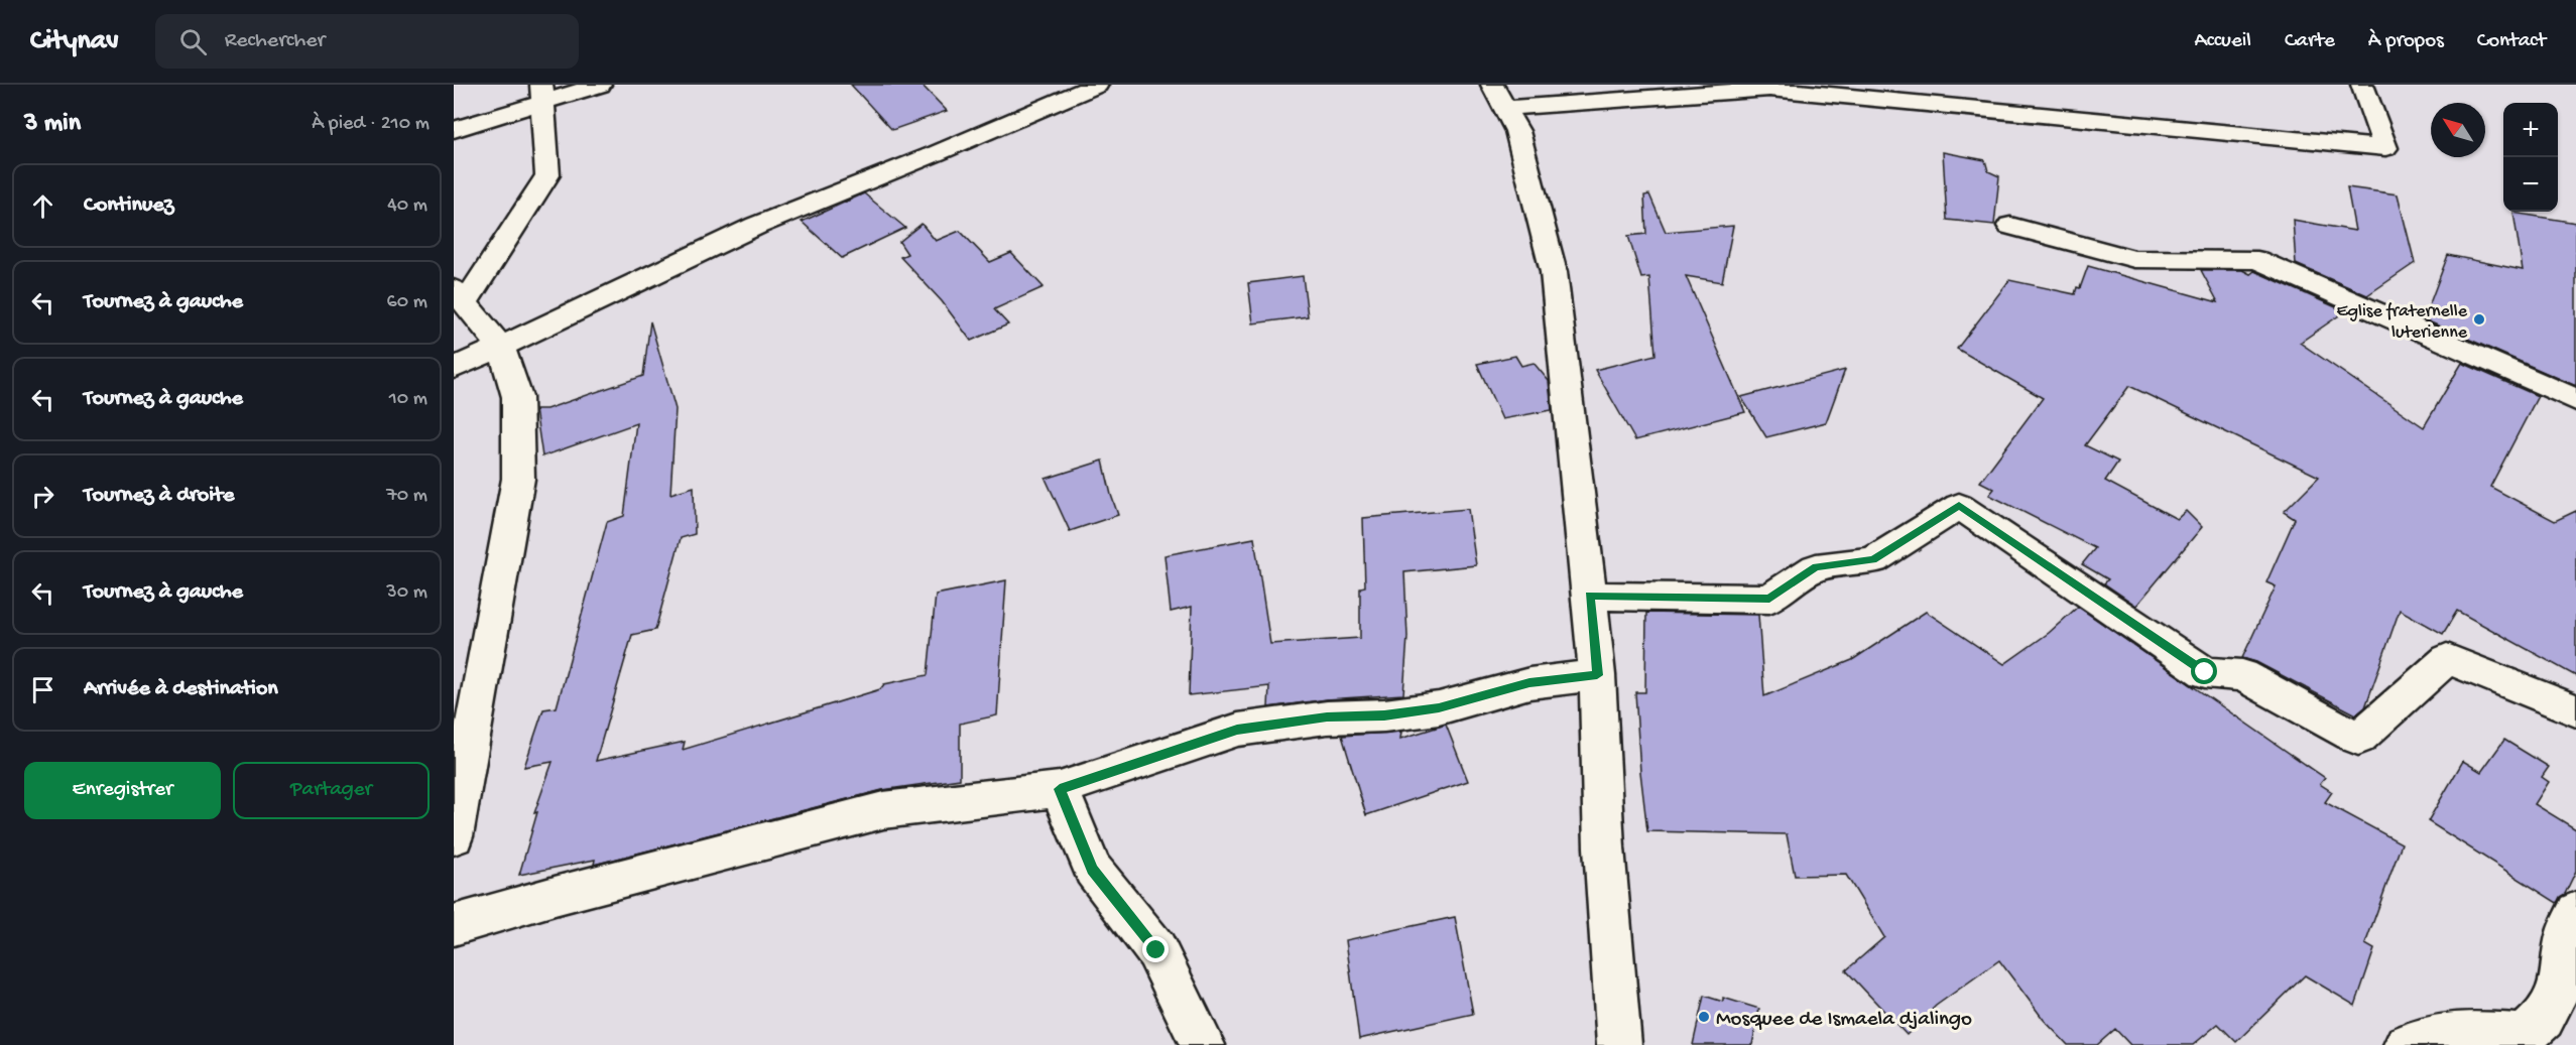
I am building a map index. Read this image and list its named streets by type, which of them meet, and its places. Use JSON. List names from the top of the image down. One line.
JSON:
{"places":["Eglise fraternelle luterienne","Mosquee de Ismaela djalingo"],"north":"top left","page":{"header":"Citynav","search":"Rechercher","nav":["Accueil","Carte","À propos","Contact"],"heading":["3 min","À pied · 210 m"],"map_buttons":["+","−"],"list":[["Continuez","40 m"],["Tournez à gauche","60 m"],["Tournez à gauche","10 m"],["Tournez à droite","70 m"],["Tournez à gauche","30 m"],"Arrivée à destination"],"buttons":["Enregistrer","Partager"]}}
